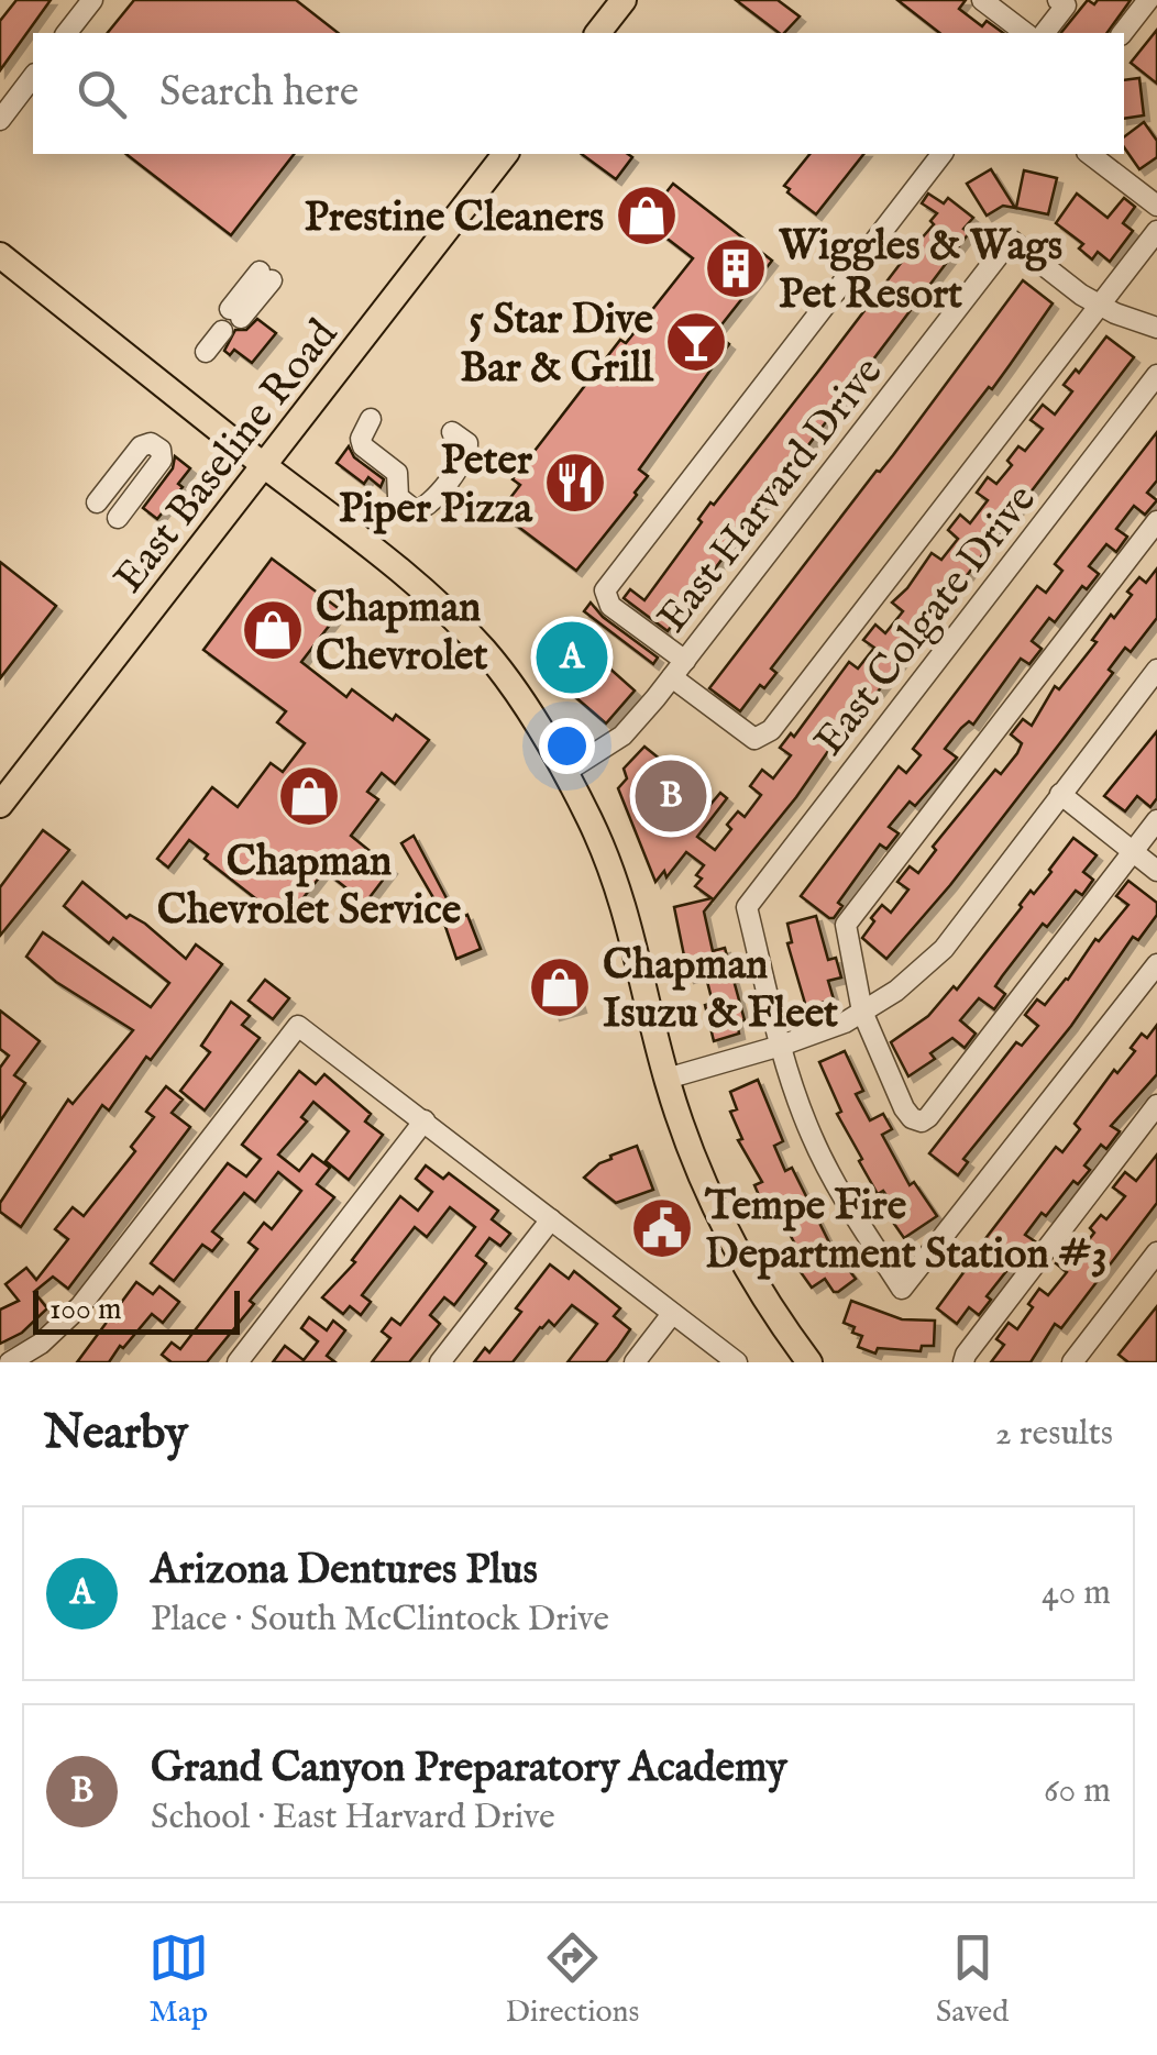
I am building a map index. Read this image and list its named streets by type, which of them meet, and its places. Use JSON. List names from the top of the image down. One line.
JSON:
{"streets":{"main road":["East Baseline Road"],"street":["East Harvard Drive","East Colgate Drive"]},"places":{"shop":["Prestine Cleaners","Chapman Chevrolet","Chapman Chevrolet Service","Chapman Isuzu & Fleet"],"building":["Wiggles & Wags Pet Resort"],"bar":["5 Star Dive Bar & Grill"],"restaurant":["Peter Piper Pizza"],"public building":["Tempe Fire Department Station #3"]},"scale_bar":"100 m","page":{"search":"Search here","pins":["A","B"],"scale":"100 m","heading":["Nearby","2 results"],"list":[{"mark":"A","name":"Arizona Dentures Plus","note":"Place · South McClintock Drive","value":"40 m"},{"mark":"B","name":"Grand Canyon Preparatory Academy","note":"School · East Harvard Drive","value":"60 m"}],"nav":["Map","Directions","Saved"]}}
